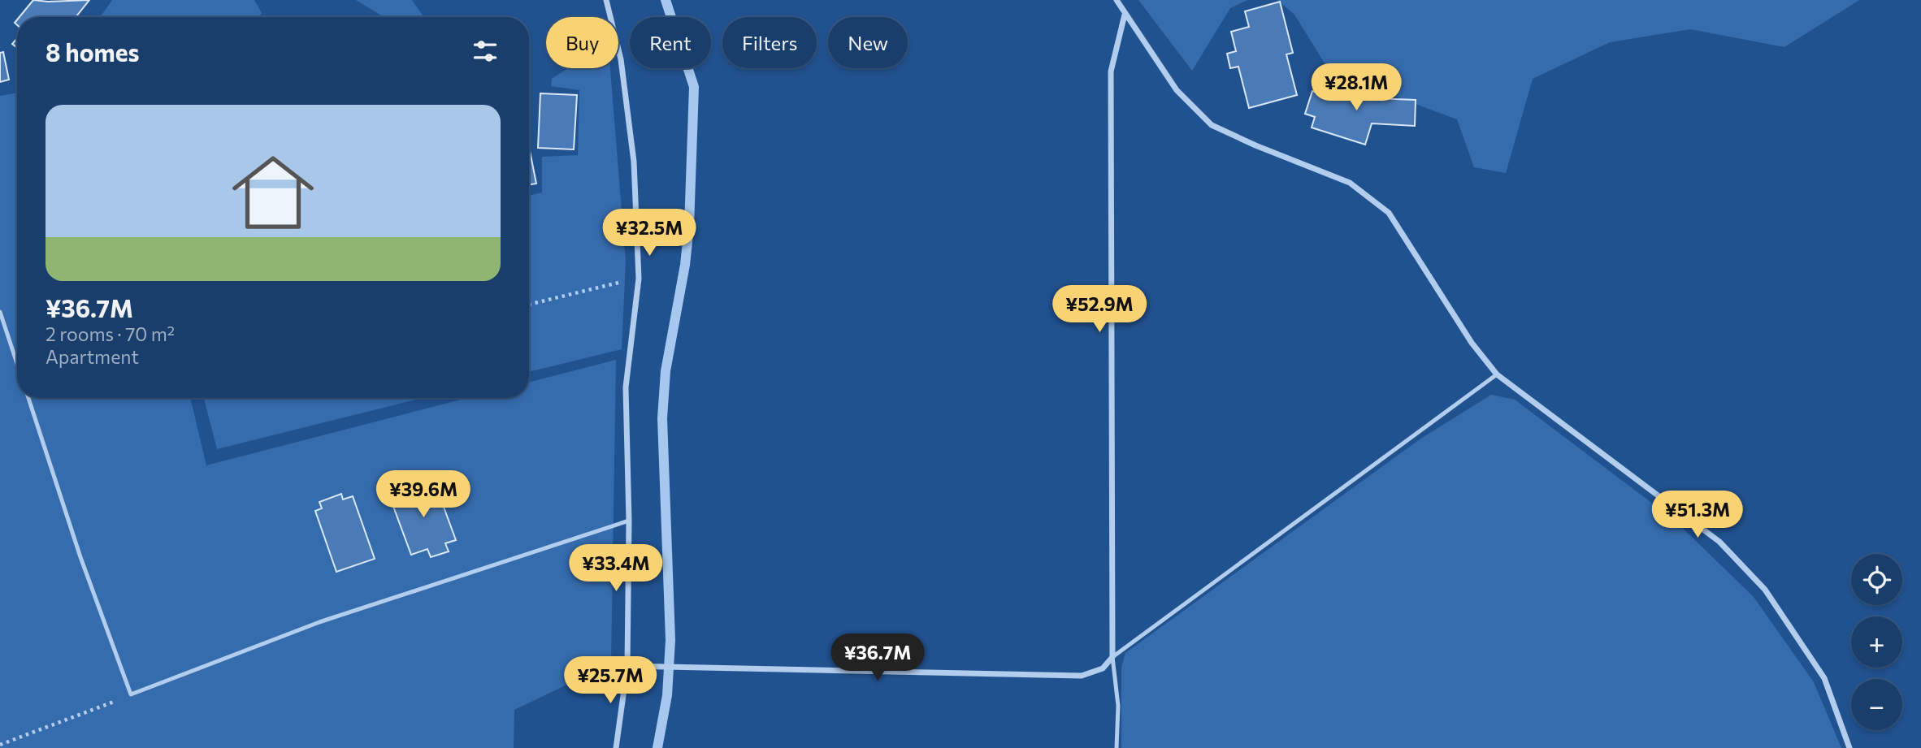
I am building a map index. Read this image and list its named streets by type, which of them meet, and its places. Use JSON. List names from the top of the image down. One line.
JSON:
{"page":{"chip":["Buy","Rent","Filters","New"],"heading":"8 homes","price":["¥28.1M","¥32.5M","¥52.9M","¥39.6M","¥51.3M","¥33.4M","¥36.7M","¥25.7M"],"list":[{"name":"¥36.7M","note":"2 rooms · 70 m² · Apartment"}],"map_buttons":["+","−"]}}
